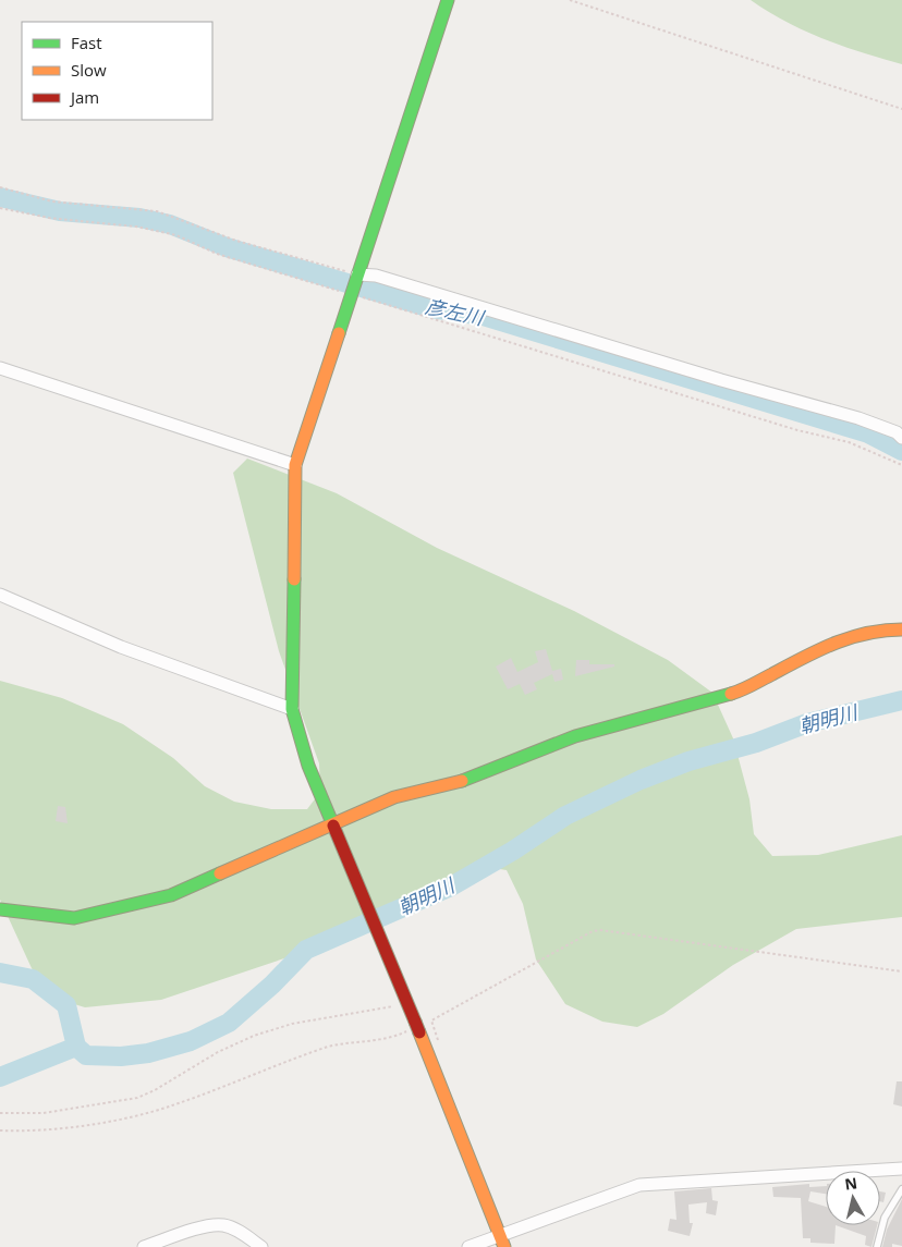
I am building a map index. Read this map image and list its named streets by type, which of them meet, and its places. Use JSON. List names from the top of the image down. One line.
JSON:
{"water":["彦左川","朝明川"],"legend":["Fast","Slow","Jam"],"north":"top"}
